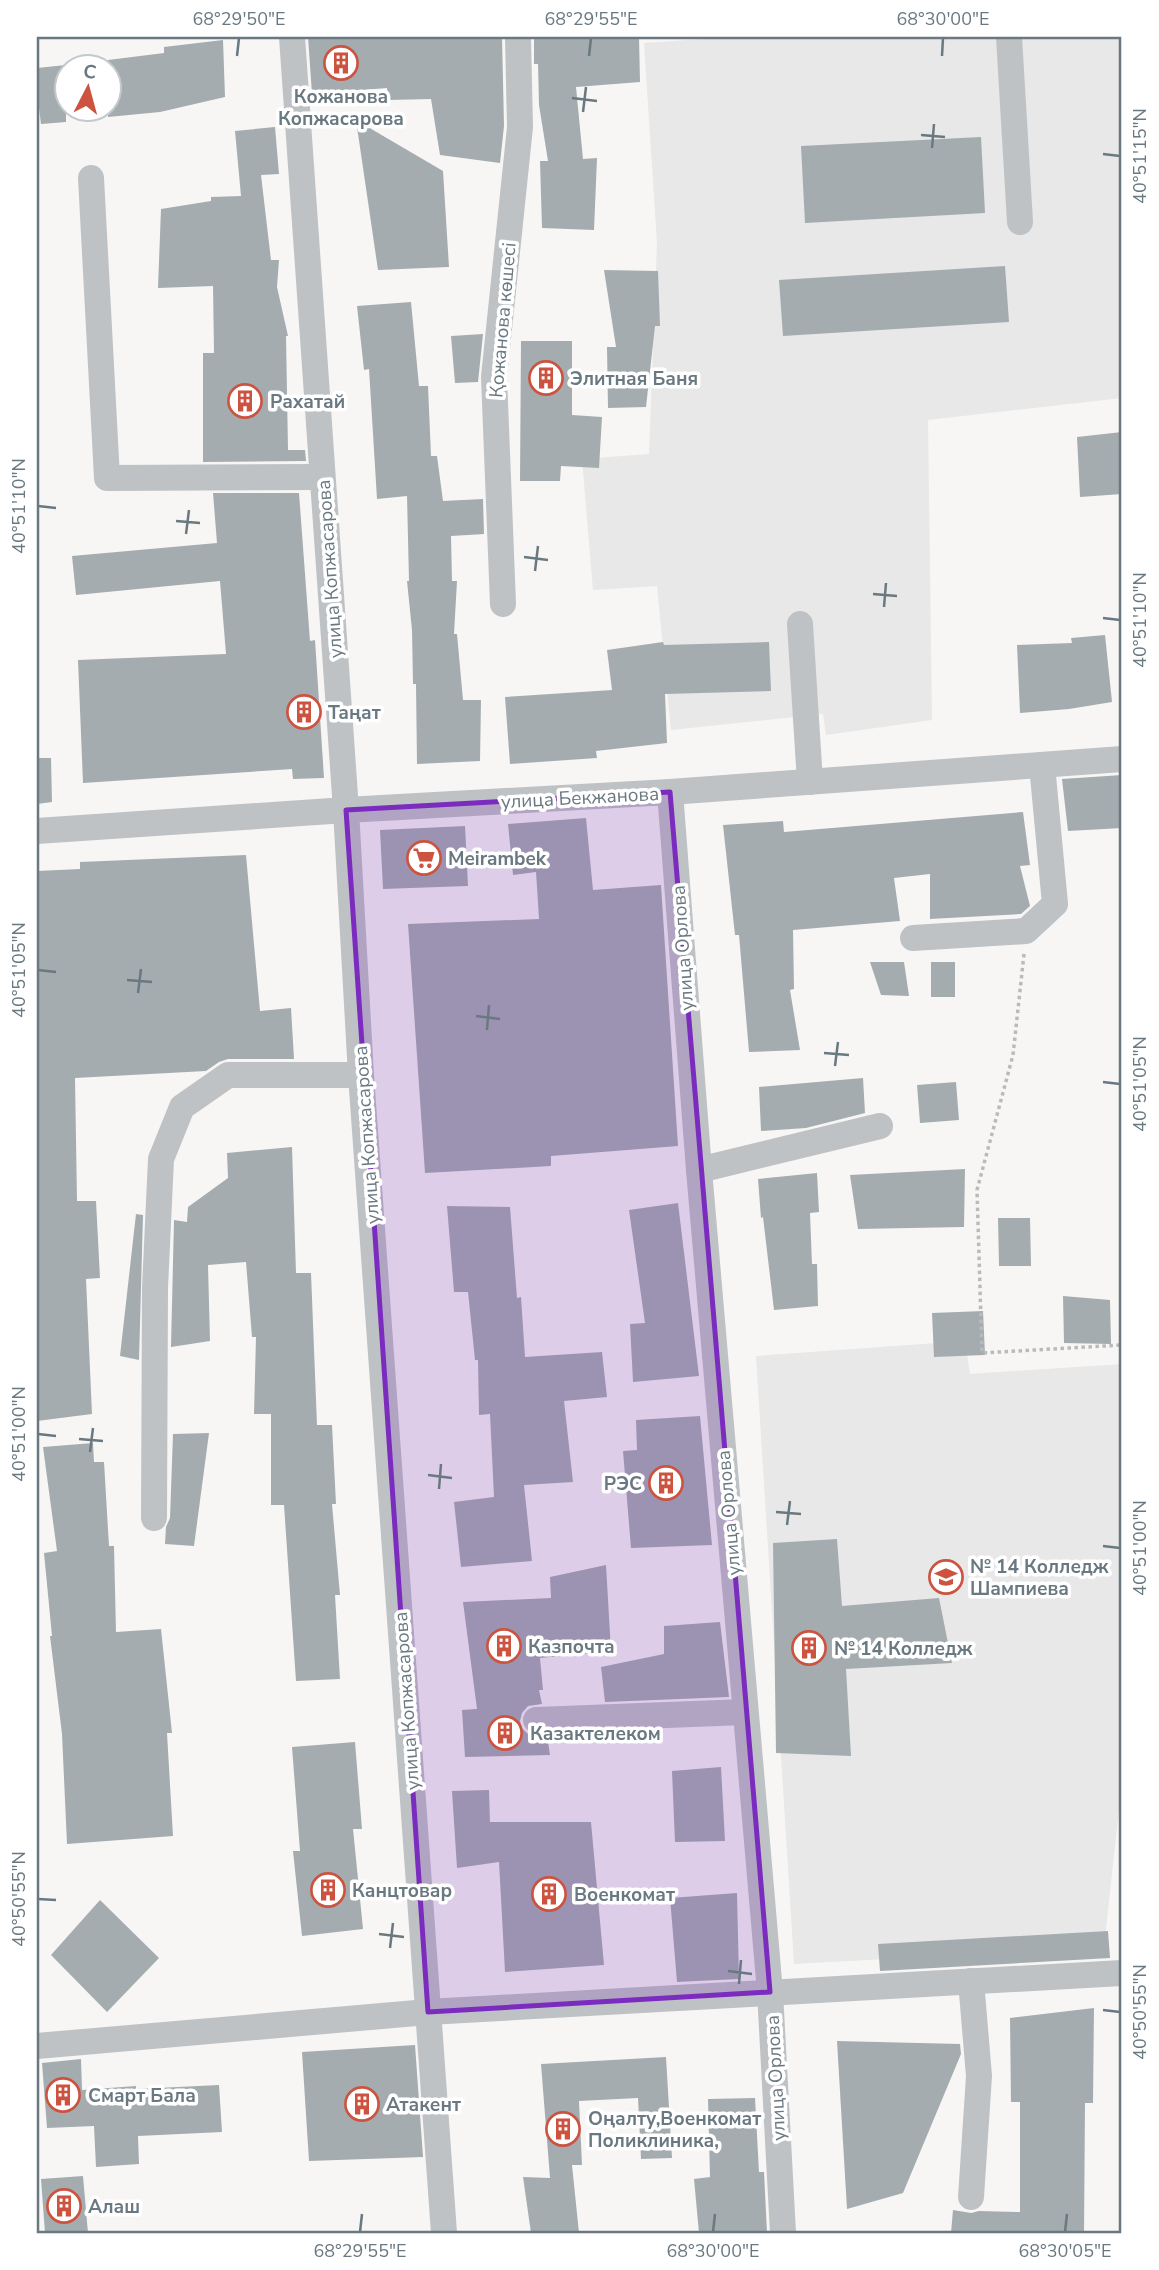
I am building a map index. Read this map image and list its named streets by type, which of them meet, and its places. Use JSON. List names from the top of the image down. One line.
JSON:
{"streets":{"street":["Қожанова көшесі","улица Копжасарова","улица Бекжанова","улица Орлова"]},"crossings":[["улица Копжасарова","улица Бекжанова"],["улица Бекжанова","улица Орлова"]],"places":{"building":["Кожанова Копжасарова","Элитная Баня","Рахатай","Таңат","РЭС","Казпочта","№ 14 Колледж","Казактелеком","Канцтовар","Военкомат","Смарт Бала","Атакент","Оңалту,Военкомат Поликлиника,","Алаш"],"supermarket":["Meirambek"],"school or university":["№ 14 Колледж Шампиева"]},"north":"top","coordinates":["68°29'50\"E","68°29'55\"E","68°30'00\"E","40°51'15\"N","40°51'10\"N","40°51'05\"N","40°51'00\"N","40°50'55\"N","68°30'05\"E"]}
